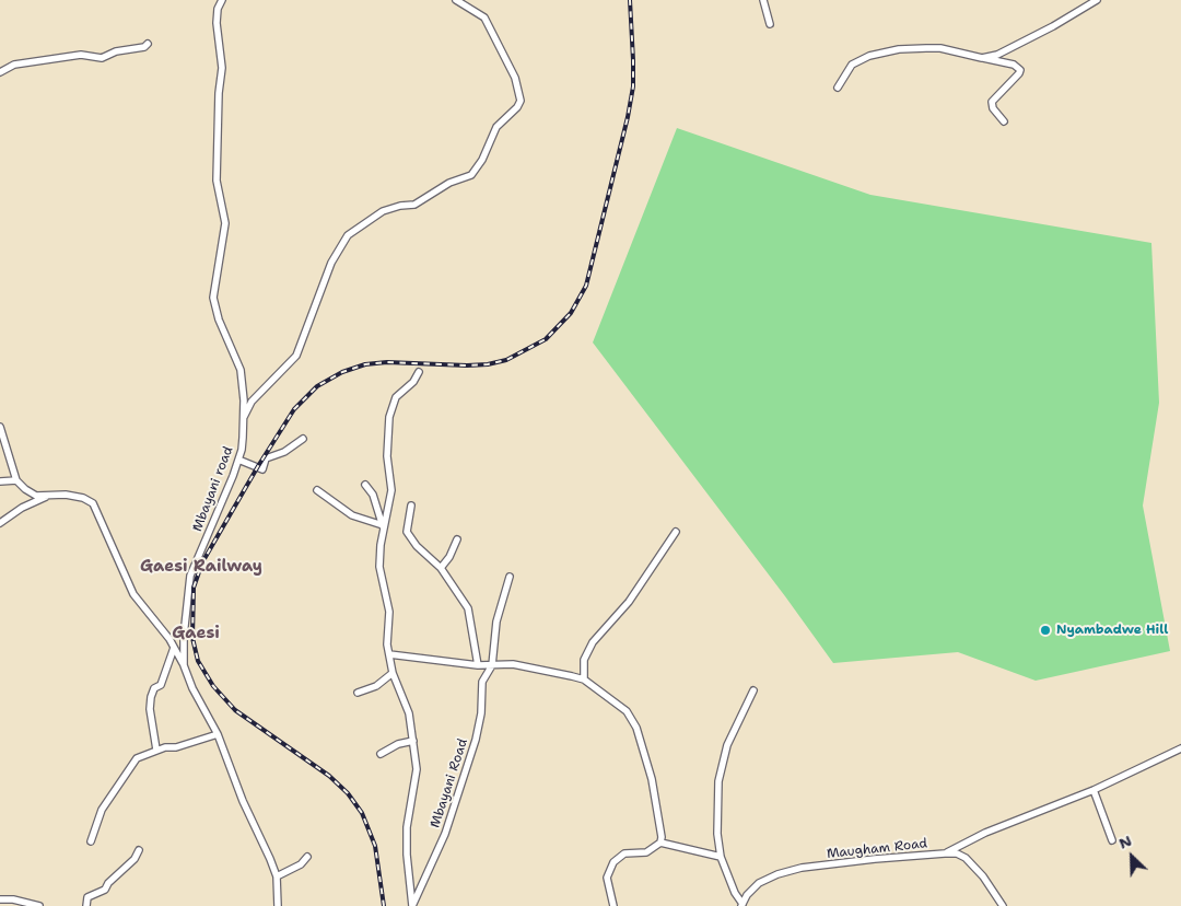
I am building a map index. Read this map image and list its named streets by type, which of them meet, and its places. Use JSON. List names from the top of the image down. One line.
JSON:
{"streets":{"street":["Mbayani road","Mbayani Road","Maugham Road"]},"districts":["Gaesi Railway","Gaesi"],"places":["Nyambadwe Hill"],"north":"top left"}
